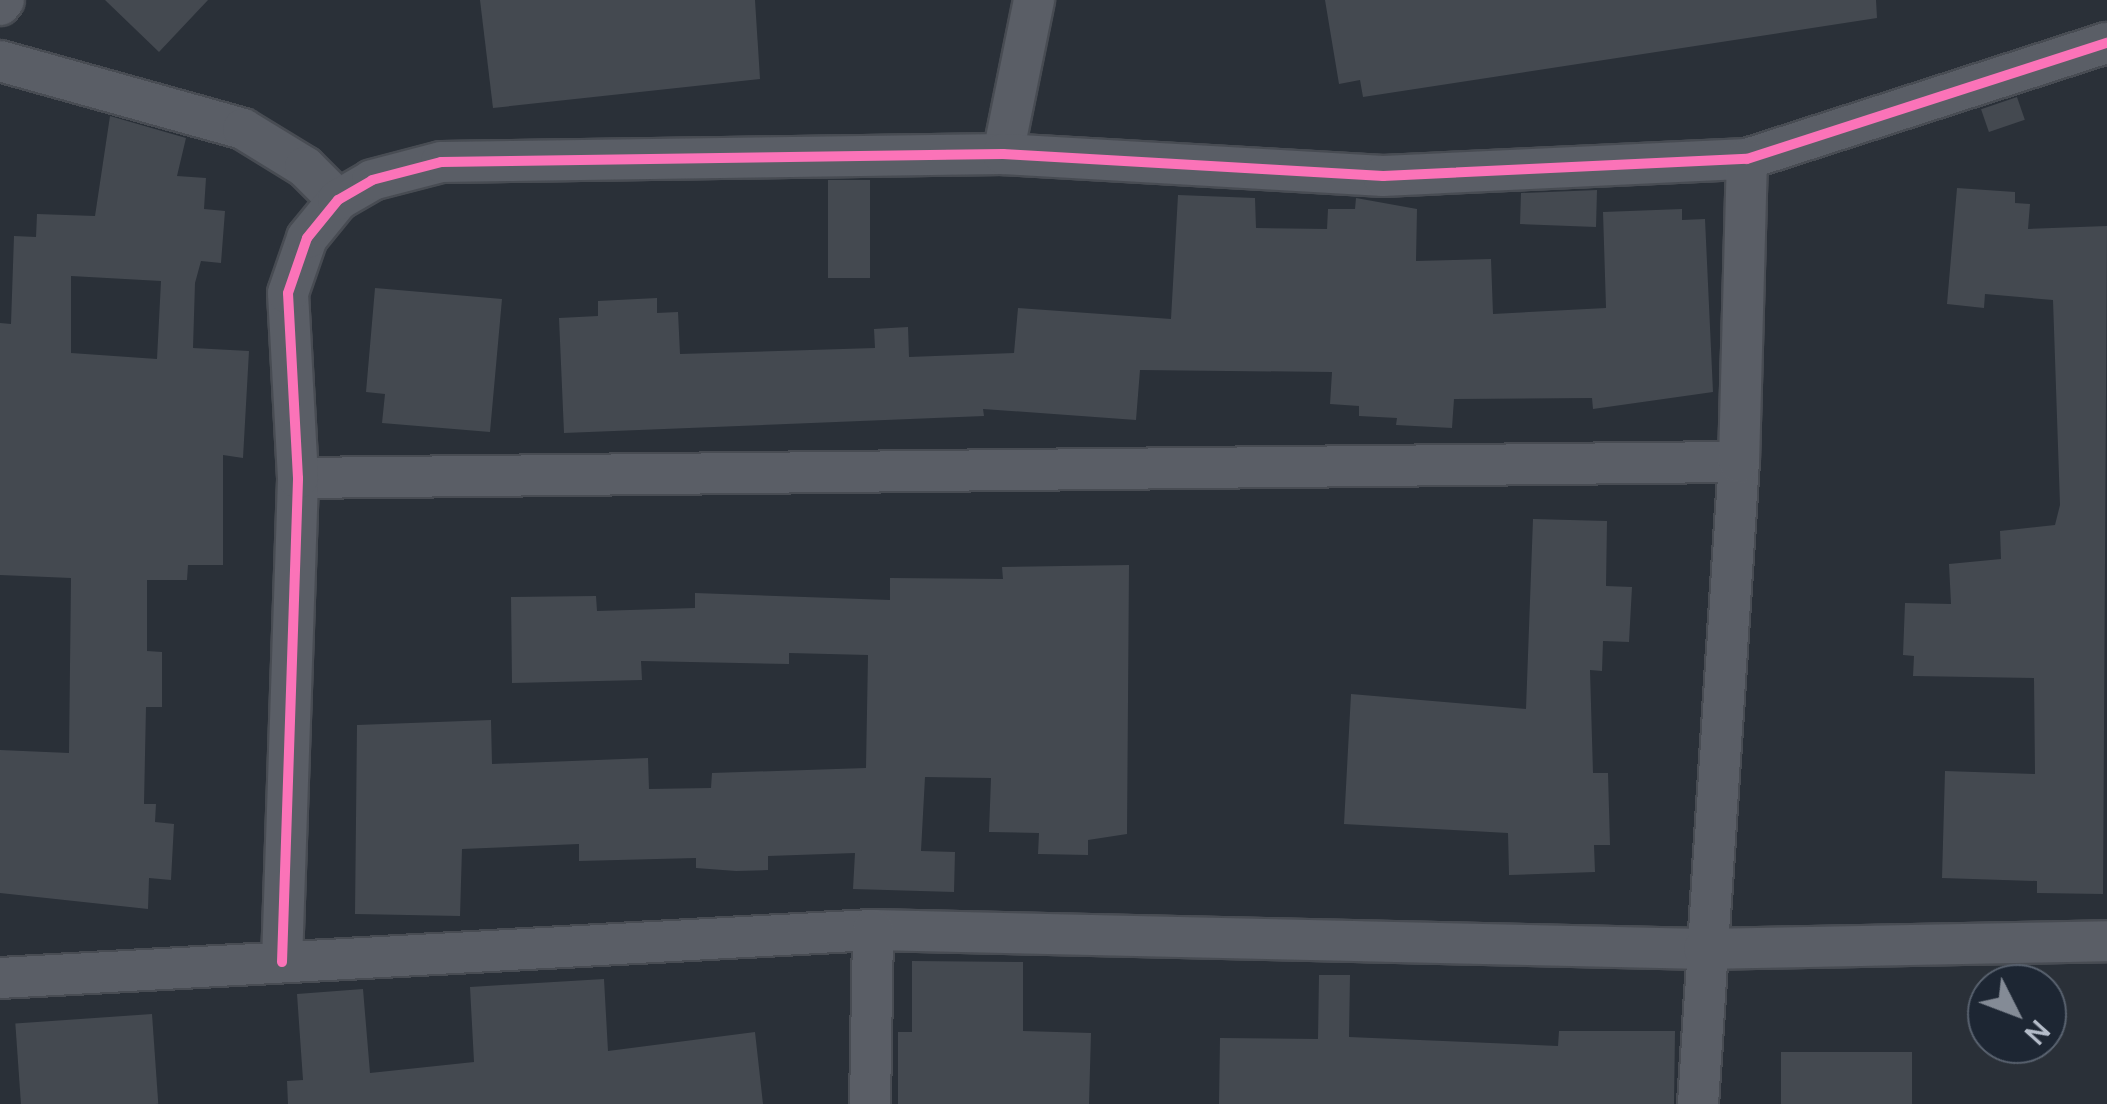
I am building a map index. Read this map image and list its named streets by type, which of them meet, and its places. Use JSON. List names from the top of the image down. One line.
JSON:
{"north":"bottom right"}
